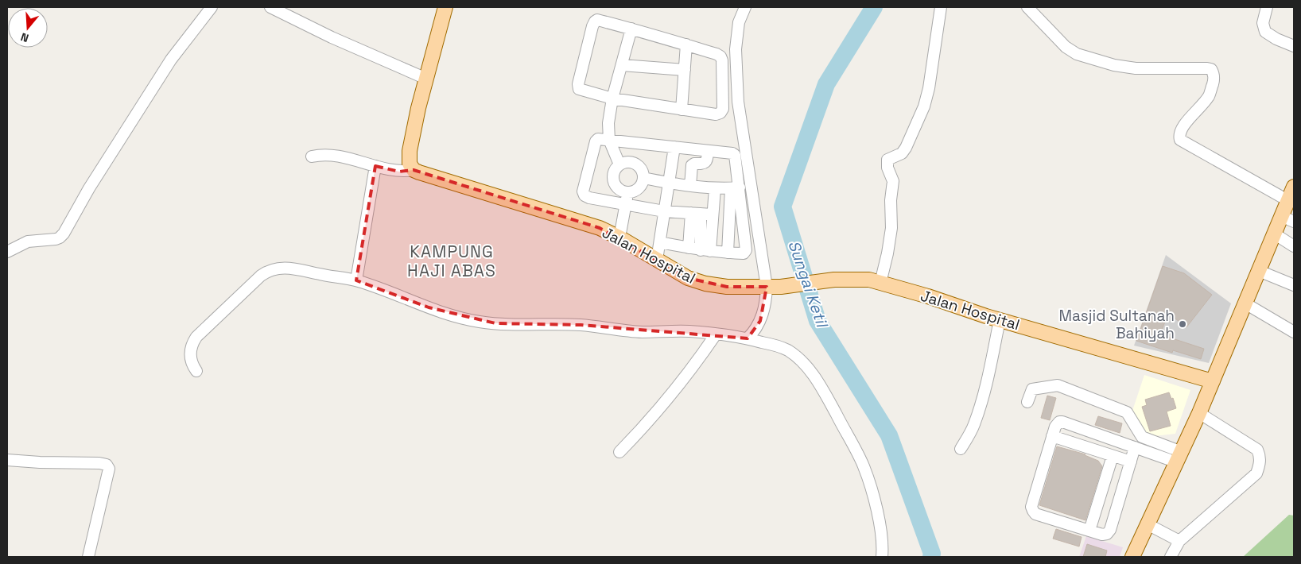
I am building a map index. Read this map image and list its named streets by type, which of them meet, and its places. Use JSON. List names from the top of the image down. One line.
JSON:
{"streets":{"main road":["Jalan Hospital"]},"districts":["KAMPUNG HAJI ABAS"],"water":["Sungai Ketil"],"places":["Masjid Sultanah Bahiyah"],"north":"bottom"}
